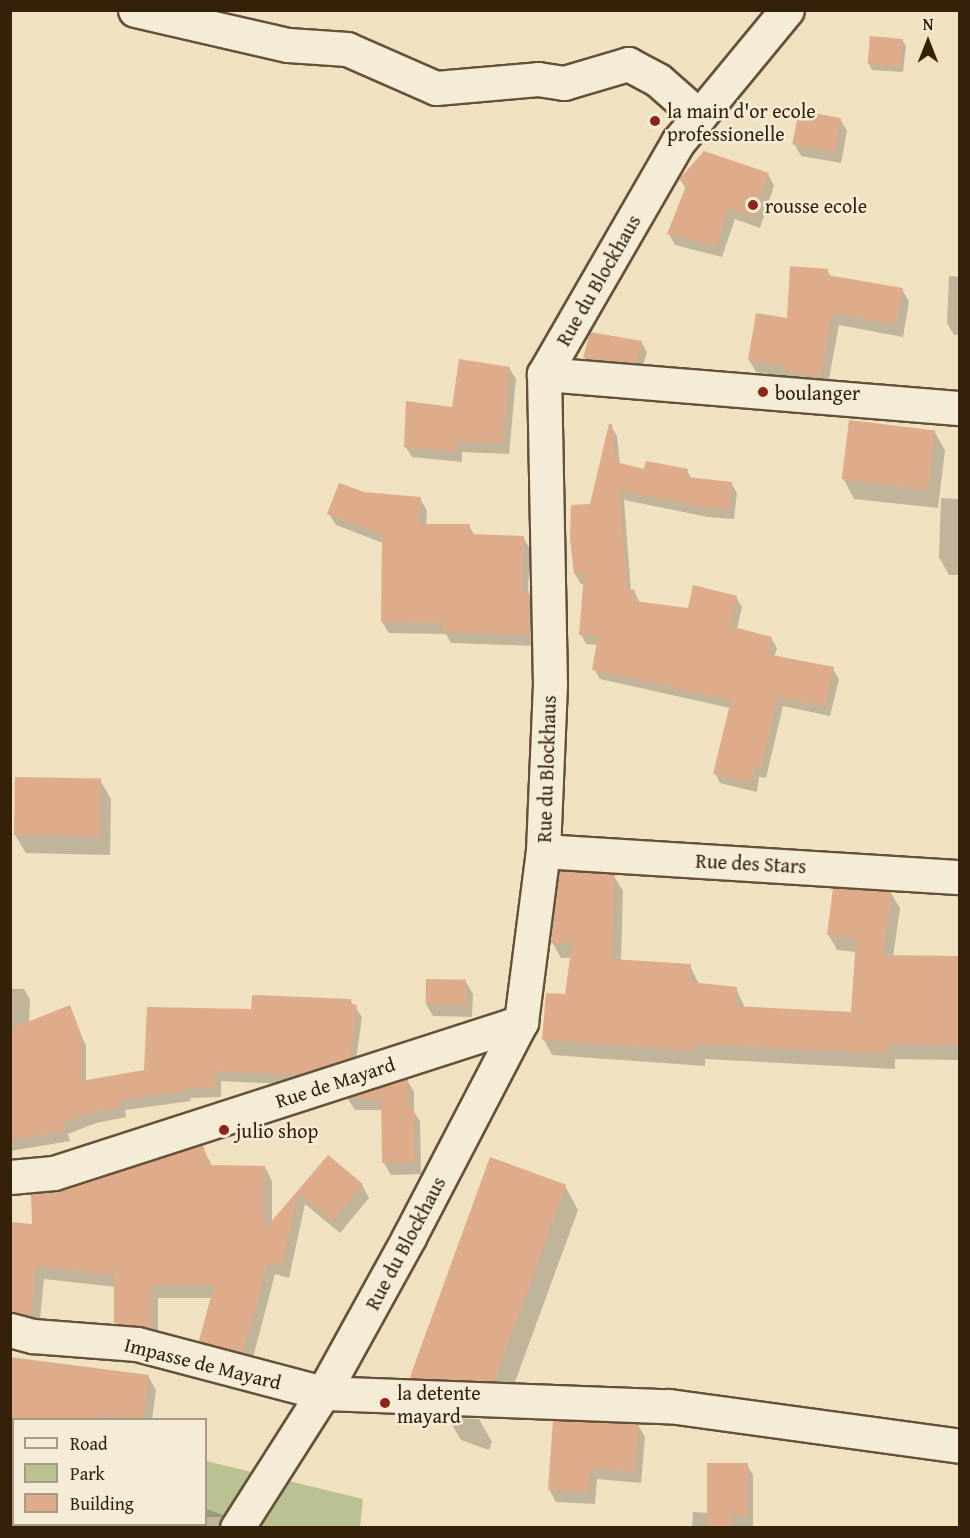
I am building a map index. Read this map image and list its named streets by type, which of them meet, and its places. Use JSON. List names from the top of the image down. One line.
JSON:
{"streets":{"street":["Rue du Blockhaus","Rue des Stars","Rue de Mayard","Impasse de Mayard"]},"crossings":[["Rue du Blockhaus","Rue des Stars"],["Rue du Blockhaus","Rue de Mayard"],["Rue du Blockhaus","Impasse de Mayard"]],"places":["la main d'or ecole professionelle","rousse ecole","boulanger","julio shop","la detente mayard"],"legend":["Road","Park","Building"],"north":"top"}
